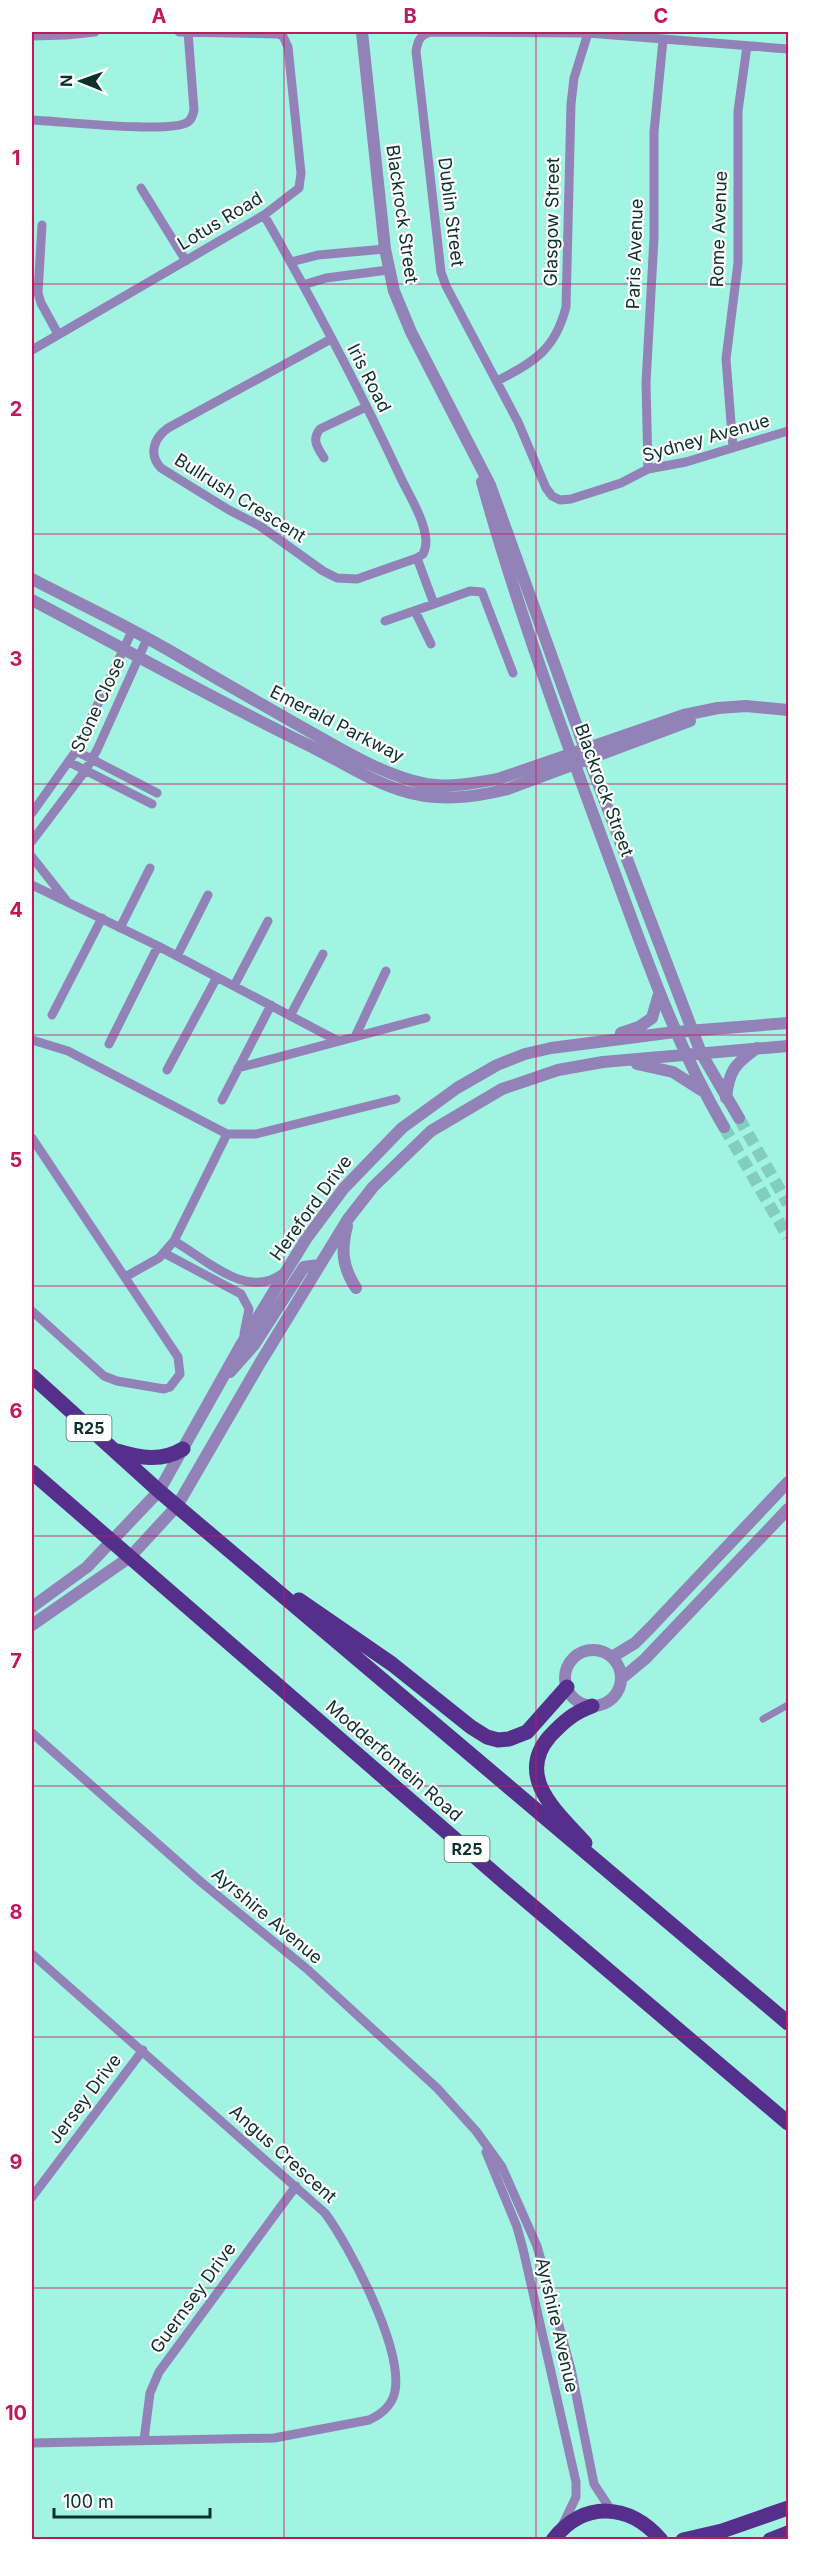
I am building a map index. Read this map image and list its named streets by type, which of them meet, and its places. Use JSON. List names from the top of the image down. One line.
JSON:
{"streets":{"main road":["R25","Modderfontein Road"],"street":["Dublin Street","Blackrock Street","Lotus Road","Glasgow Street","Rome Avenue","Paris Avenue","Iris Road","Sydney Avenue","Bullrush Crescent","Stone Close","Emerald Parkway","Hereford Drive","Ayrshire Avenue","Jersey Drive","Angus Crescent","Guernsey Drive"]},"crossings":[["Dublin Street","Glasgow Street"],["Dublin Street","Sydney Avenue"],["Blackrock Street","Emerald Parkway"],["Blackrock Street","Hereford Drive"],["Lotus Road","Iris Road"],["Rome Avenue","Sydney Avenue"],["Paris Avenue","Sydney Avenue"],["Iris Road","Bullrush Crescent"],["Stone Close","Emerald Parkway"],["Hereford Drive","R25"],["Hereford Drive","Modderfontein Road"],["Jersey Drive","Angus Crescent"],["Angus Crescent","Guernsey Drive"]],"scale_bar":"100 m","north":"left","grid":{"columns":["A","B","C"],"rows":["1","2","3","4","5","6","7","8","9","10"]}}
